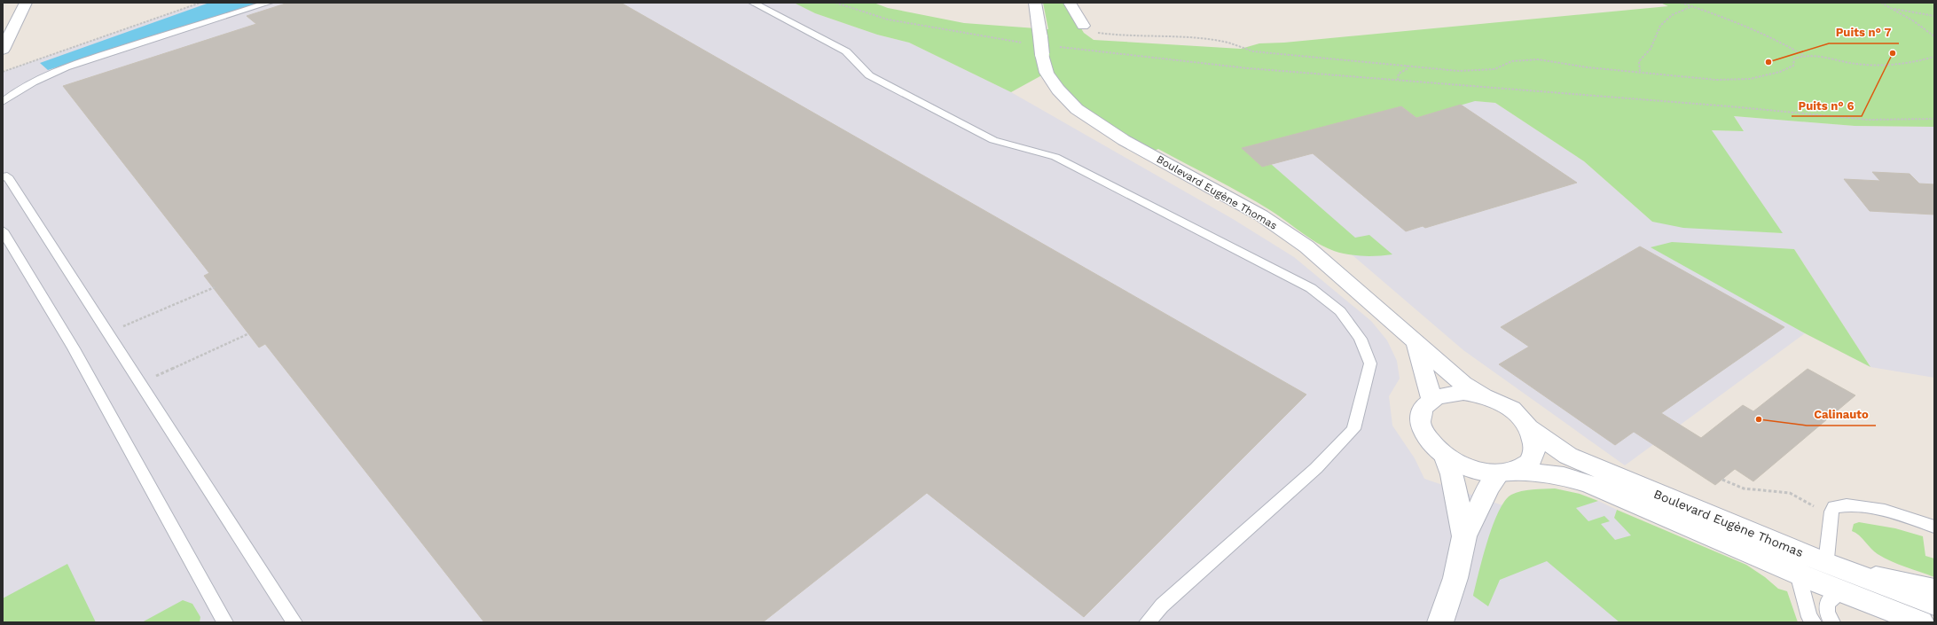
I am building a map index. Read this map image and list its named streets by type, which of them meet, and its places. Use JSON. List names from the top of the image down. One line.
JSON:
{"streets":{"main road":["Boulevard Eugène Thomas"]},"places":["Puits n° 6","Puits n° 7","Calinauto"]}
